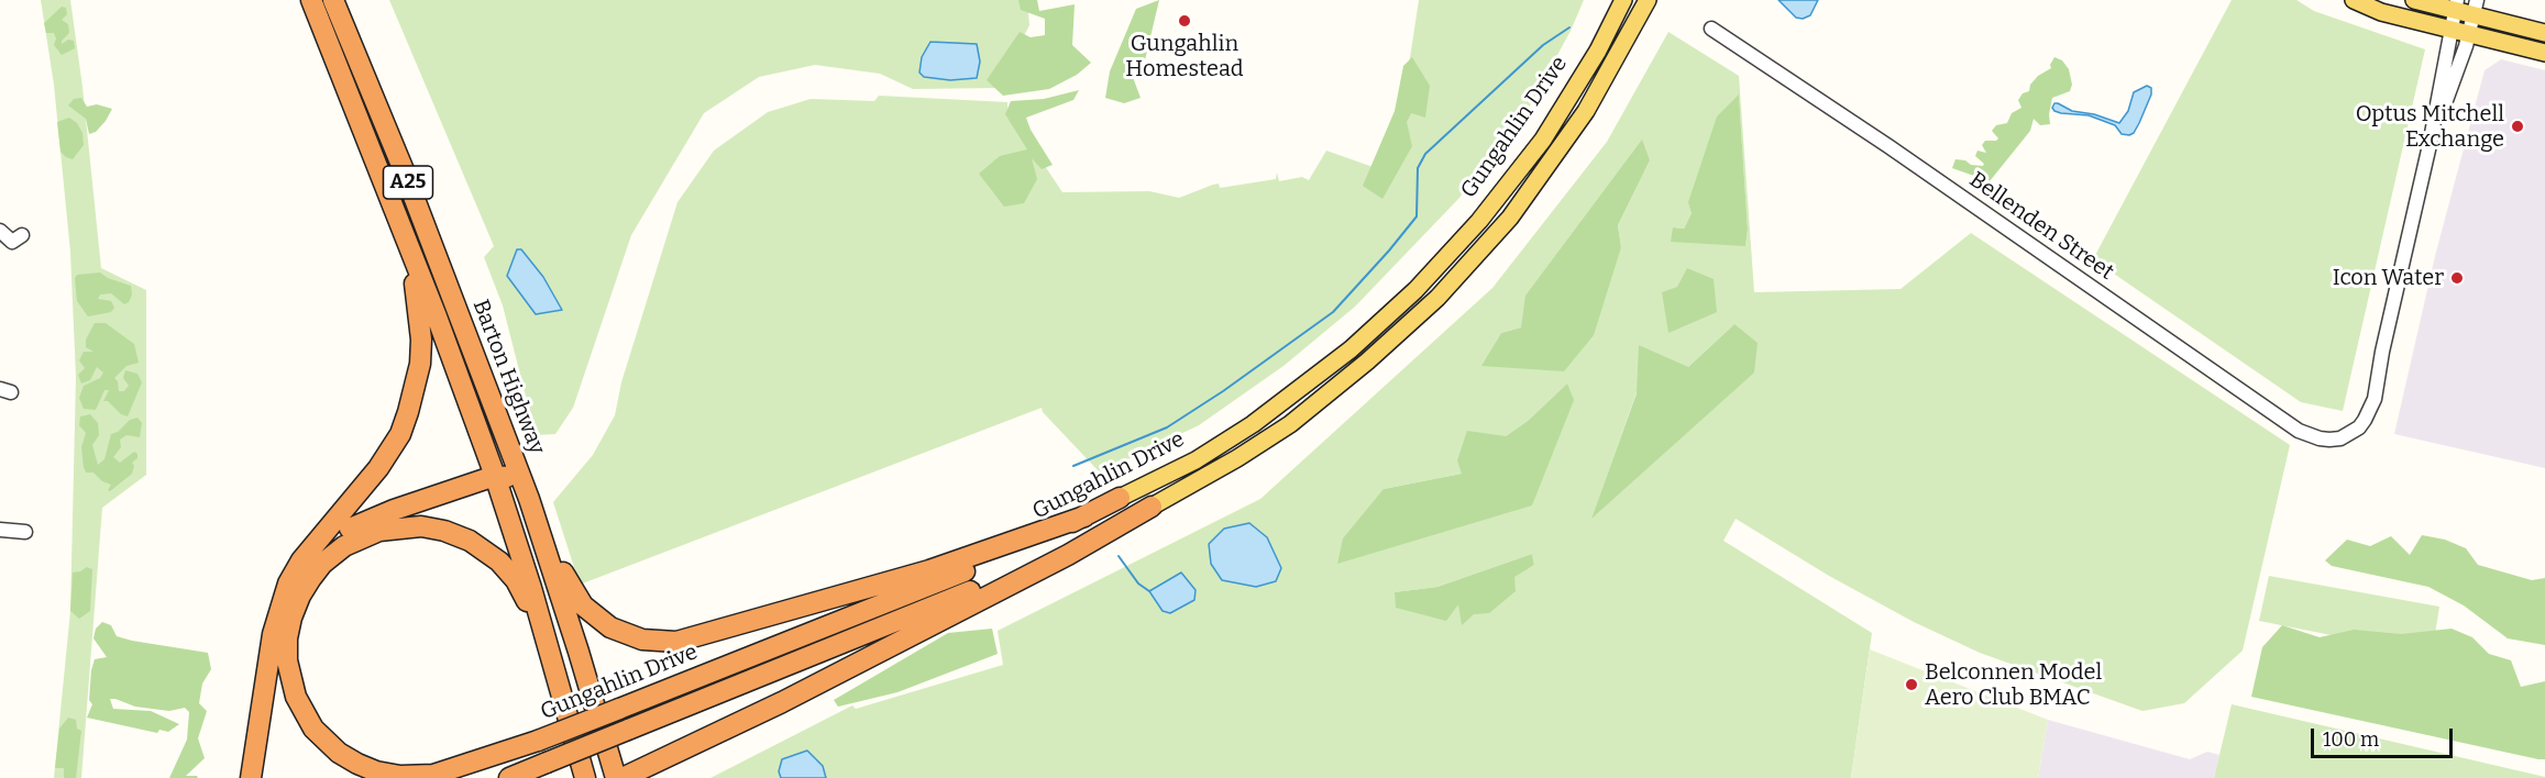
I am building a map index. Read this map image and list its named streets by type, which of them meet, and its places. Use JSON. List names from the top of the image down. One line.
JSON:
{"streets":{"highway":["Gungahlin Drive","A25","Barton Highway"],"street":["Bellenden Street"]},"places":["Gungahlin Homestead","Optus Mitchell Exchange","Icon Water","Belconnen Model Aero Club BMAC"],"scale_bar":"100 m"}
